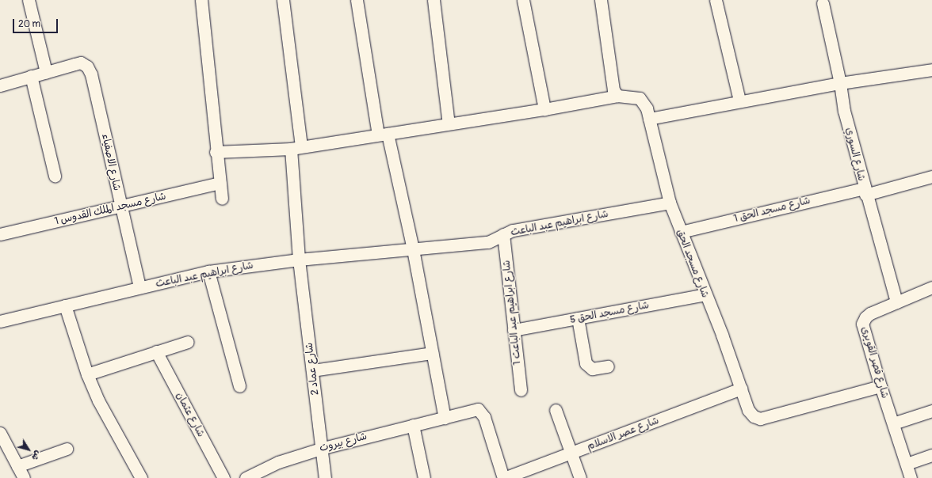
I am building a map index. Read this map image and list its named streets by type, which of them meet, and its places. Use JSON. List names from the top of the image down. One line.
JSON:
{"streets":{"street":["شارع السوري","شارع الاصفياء","شارع مسجد الملك القدوس 1","شارع مسجد الحق 1","شارع ابراهيم عبد الباعث","شارع مسجد الحق","شارع ابراهيم عبد الباعث 1","شارع مسجد الحق 5","شارع قصر القويرى","شارع عماد 2","شارع عثمان","شارع عصر الاسلام","شارع بيروت"]},"crossings":[["شارع السوري","شارع مسجد الحق 1"],["شارع السوري","شارع قصر القويرى"],["شارع الاصفياء","شارع مسجد الملك القدوس 1"],["شارع الاصفياء","شارع ابراهيم عبد الباعث"],["شارع مسجد الحق 1","شارع مسجد الحق"],["شارع ابراهيم عبد الباعث","شارع مسجد الحق"],["شارع ابراهيم عبد الباعث","شارع ابراهيم عبد الباعث 1"],["شارع ابراهيم عبد الباعث","شارع عماد 2"],["شارع مسجد الحق","شارع مسجد الحق 5"],["شارع مسجد الحق","شارع قصر القويرى"],["شارع مسجد الحق","شارع عماد 2"],["شارع مسجد الحق","شارع عصر الاسلام"],["شارع ابراهيم عبد الباعث 1","شارع مسجد الحق 5"],["شارع عماد 2","شارع بيروت"],["شارع عصر الاسلام","شارع بيروت"]],"scale_bar":"20 m","north":"bottom right"}
